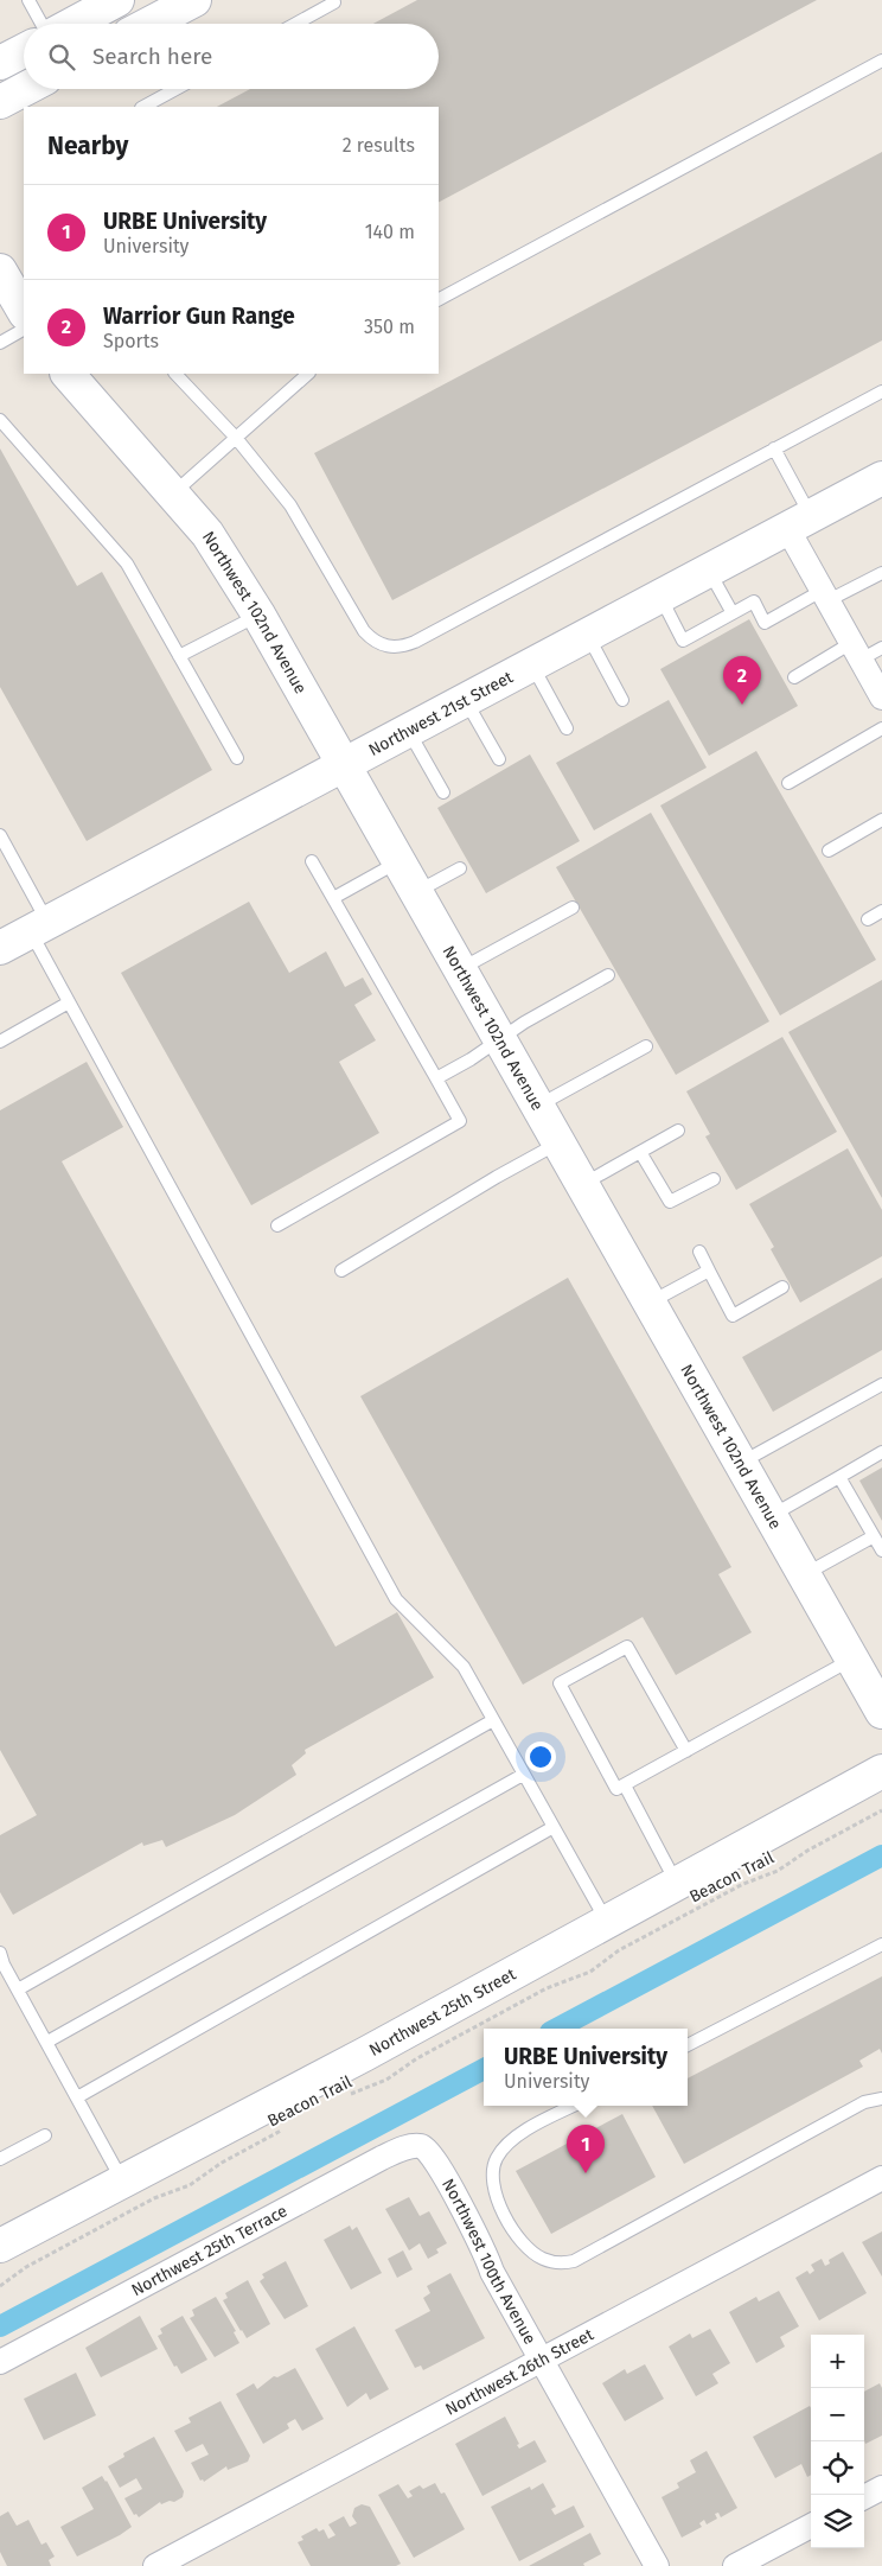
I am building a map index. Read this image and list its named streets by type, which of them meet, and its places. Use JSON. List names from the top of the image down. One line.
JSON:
{"streets":{"street":["Northwest 102nd Avenue","Northwest 21st Street","Northwest 25th Street","Northwest 25th Terrace","Northwest 100th Avenue","Northwest 26th Street"],"path":["Beacon Trail"]},"crossings":[["Northwest 102nd Avenue","Northwest 21st Street"],["Northwest 25th Terrace","Northwest 100th Avenue"],["Northwest 100th Avenue","Northwest 26th Street"]],"page":{"search":"Search here","heading":["Nearby","2 results"],"list":[{"mark":"1","name":"URBE University","note":"University","value":"140 m"},{"mark":"2","name":"Warrior Gun Range","note":"Sports","value":"350 m"}],"pins":["2","1"],"popup":["URBE University","University"],"map_buttons":["+","−"]}}
